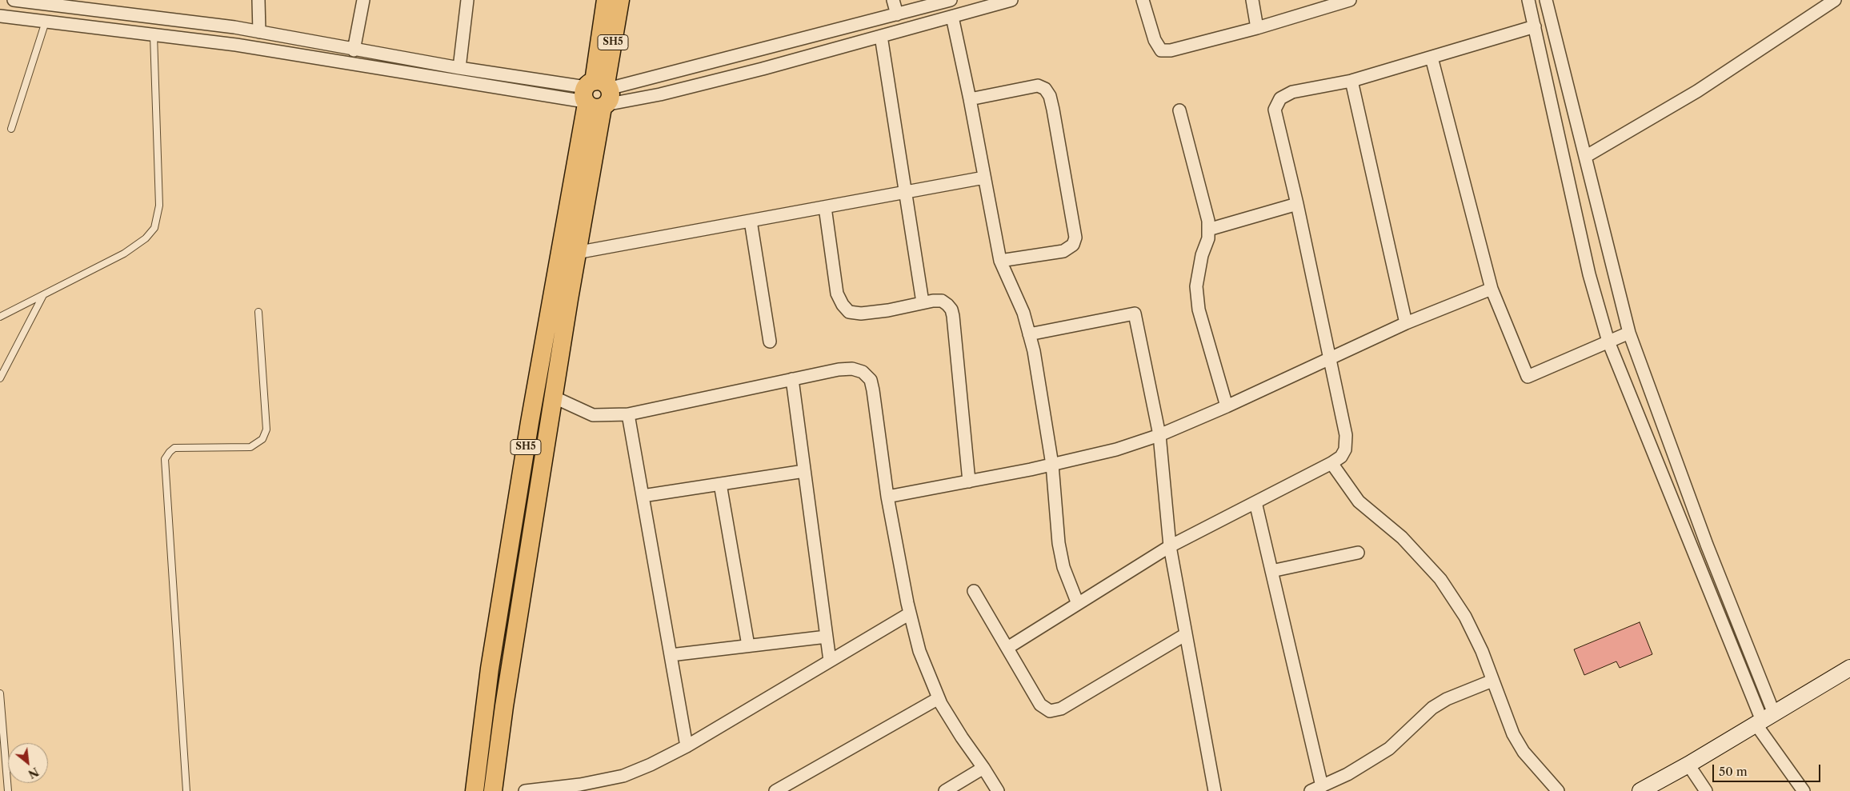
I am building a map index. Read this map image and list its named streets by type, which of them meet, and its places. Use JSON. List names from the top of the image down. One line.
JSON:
{"streets":{"main road":["SH5"]},"scale_bar":"50 m","north":"bottom right"}
